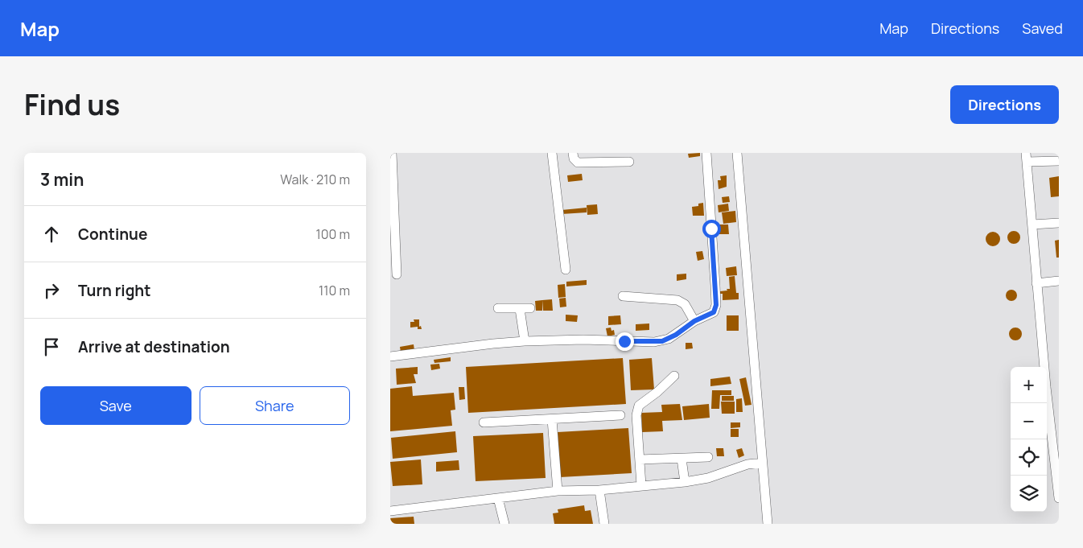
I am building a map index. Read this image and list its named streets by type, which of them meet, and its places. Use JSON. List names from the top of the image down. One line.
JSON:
{"page":{"header":"Map","nav":["Map","Directions","Saved"],"title":"Find us","buttons":["Directions",["Save","Share"]],"heading":["3 min","Walk · 210 m"],"list":[["Continue","100 m"],["Turn right","110 m"],"Arrive at destination"],"map_buttons":["+","−"]}}
